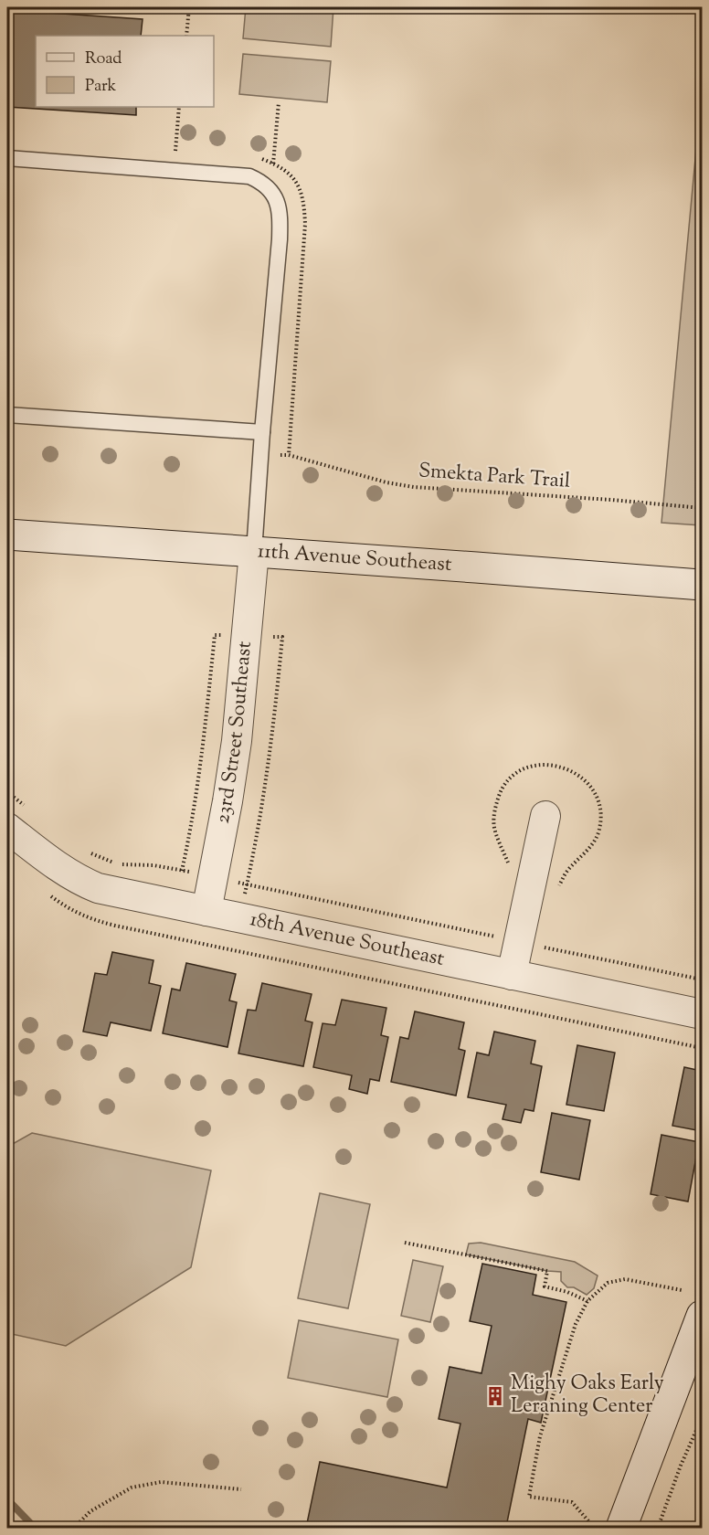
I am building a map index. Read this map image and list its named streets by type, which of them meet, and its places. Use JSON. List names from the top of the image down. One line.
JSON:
{"streets":{"main road":["11th Avenue Southeast"],"street":["23rd Street Southeast","18th Avenue Southeast"],"path":["Smekta Park Trail"]},"crossings":[["11th Avenue Southeast","23rd Street Southeast"],["23rd Street Southeast","18th Avenue Southeast"]],"places":{"building":["Mighy Oaks Early Leraning Center"]},"legend":["Road","Park"]}
